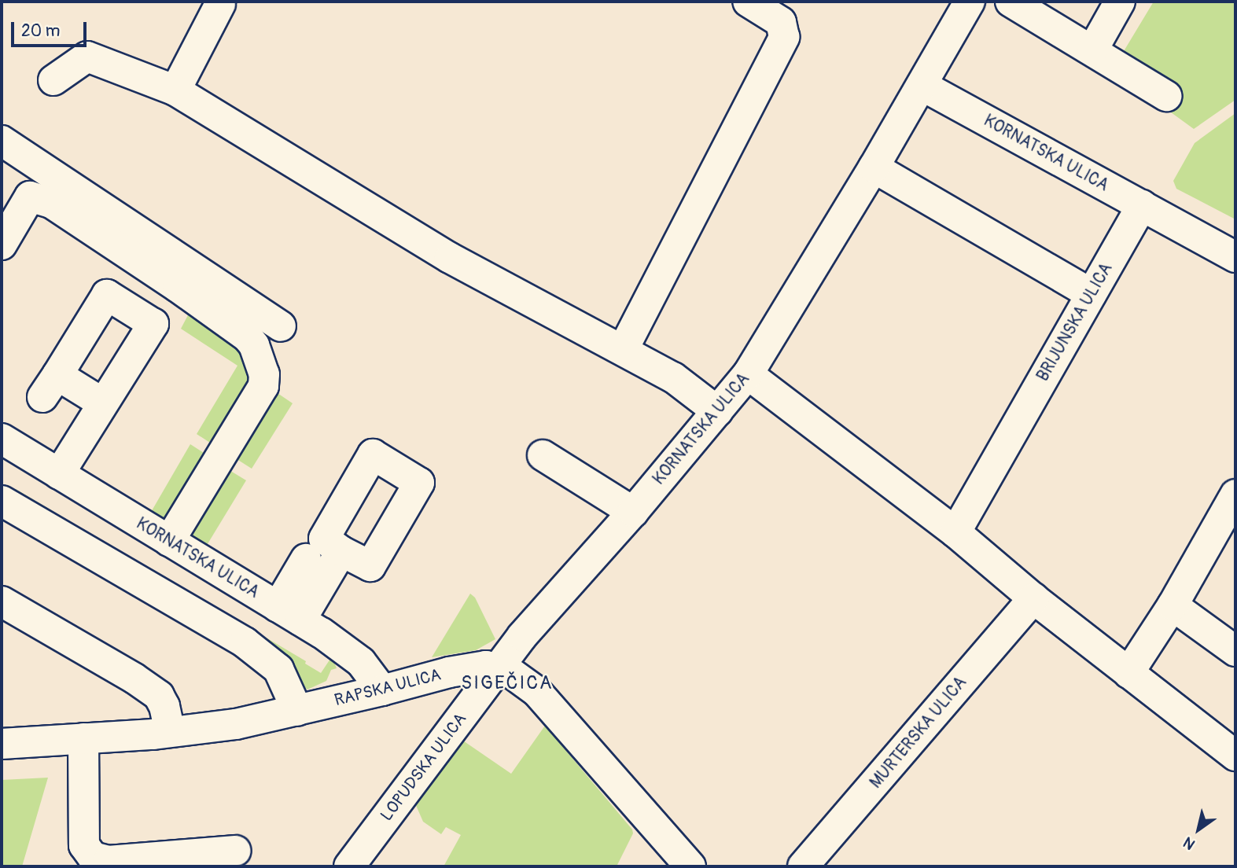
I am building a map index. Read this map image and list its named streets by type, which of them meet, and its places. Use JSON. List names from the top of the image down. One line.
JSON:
{"streets":{"street":["KORNATSKA ULICA","BRIJUNSKA ULICA","RAPSKA ULICA","MURTERSKA ULICA","LOPUDSKA ULICA"]},"crossings":[["KORNATSKA ULICA","BRIJUNSKA ULICA"],["KORNATSKA ULICA","RAPSKA ULICA"],["KORNATSKA ULICA","LOPUDSKA ULICA"],["RAPSKA ULICA","LOPUDSKA ULICA"]],"districts":["SIGEČICA"],"scale_bar":"20 m","north":"bottom left"}
